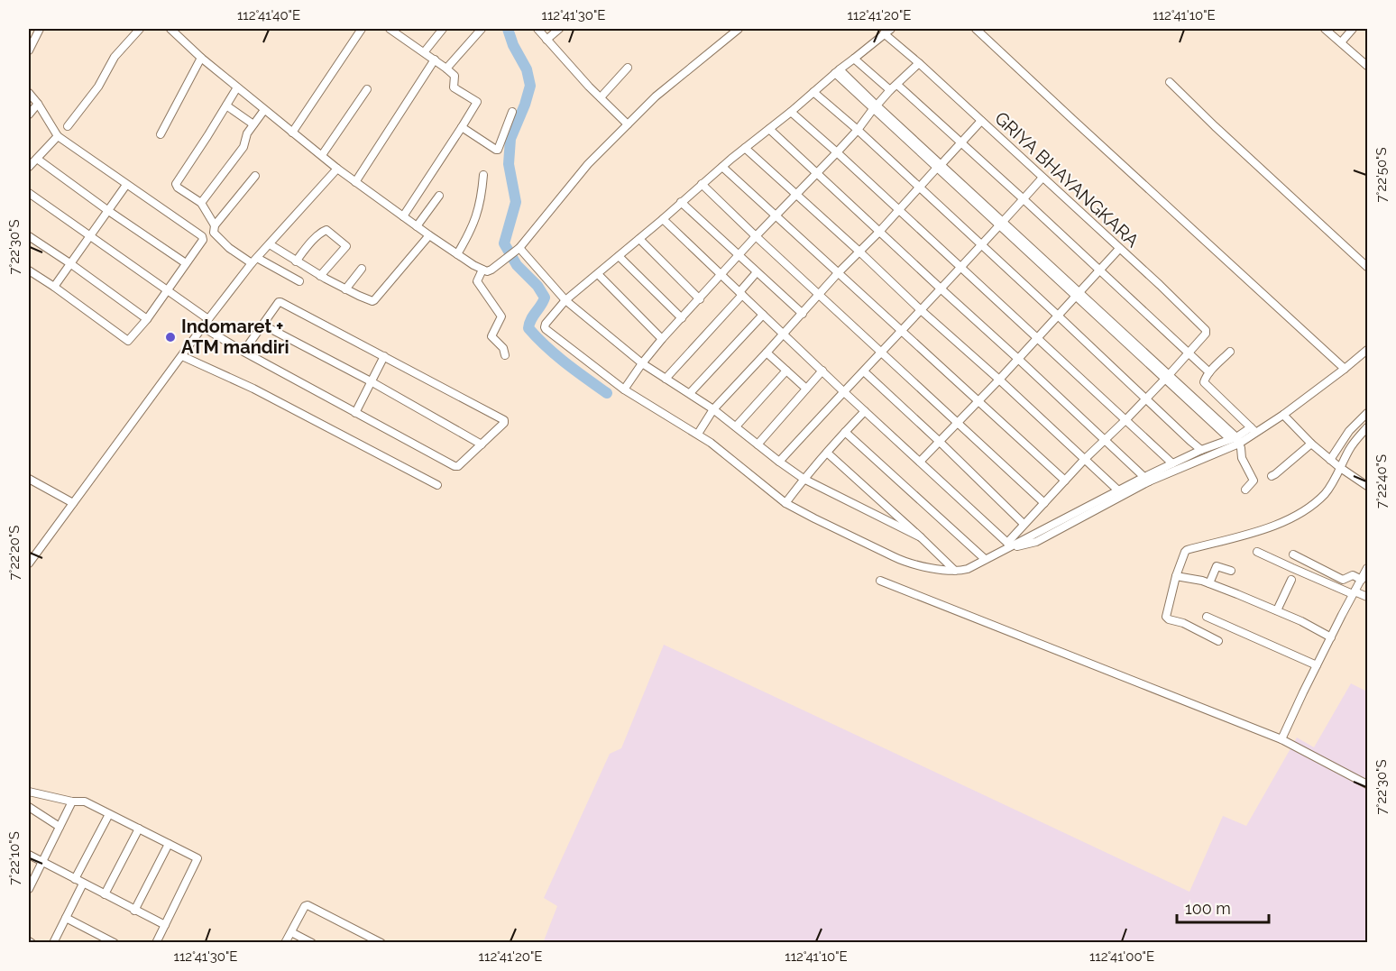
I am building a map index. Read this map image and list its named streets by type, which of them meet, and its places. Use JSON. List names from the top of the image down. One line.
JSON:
{"streets":{"street":["GRIYA BHAYANGKARA"]},"places":["Indomaret + ATM mandiri"],"scale_bar":"100 m","coordinates":["112°41'40\"E","112°41'30\"E","112°41'20\"E","112°41'10\"E","7°22'50\"S","7°22'30\"S","7°22'40\"S","7°22'20\"S","7°22'10\"S","112°41'00\"E"]}
